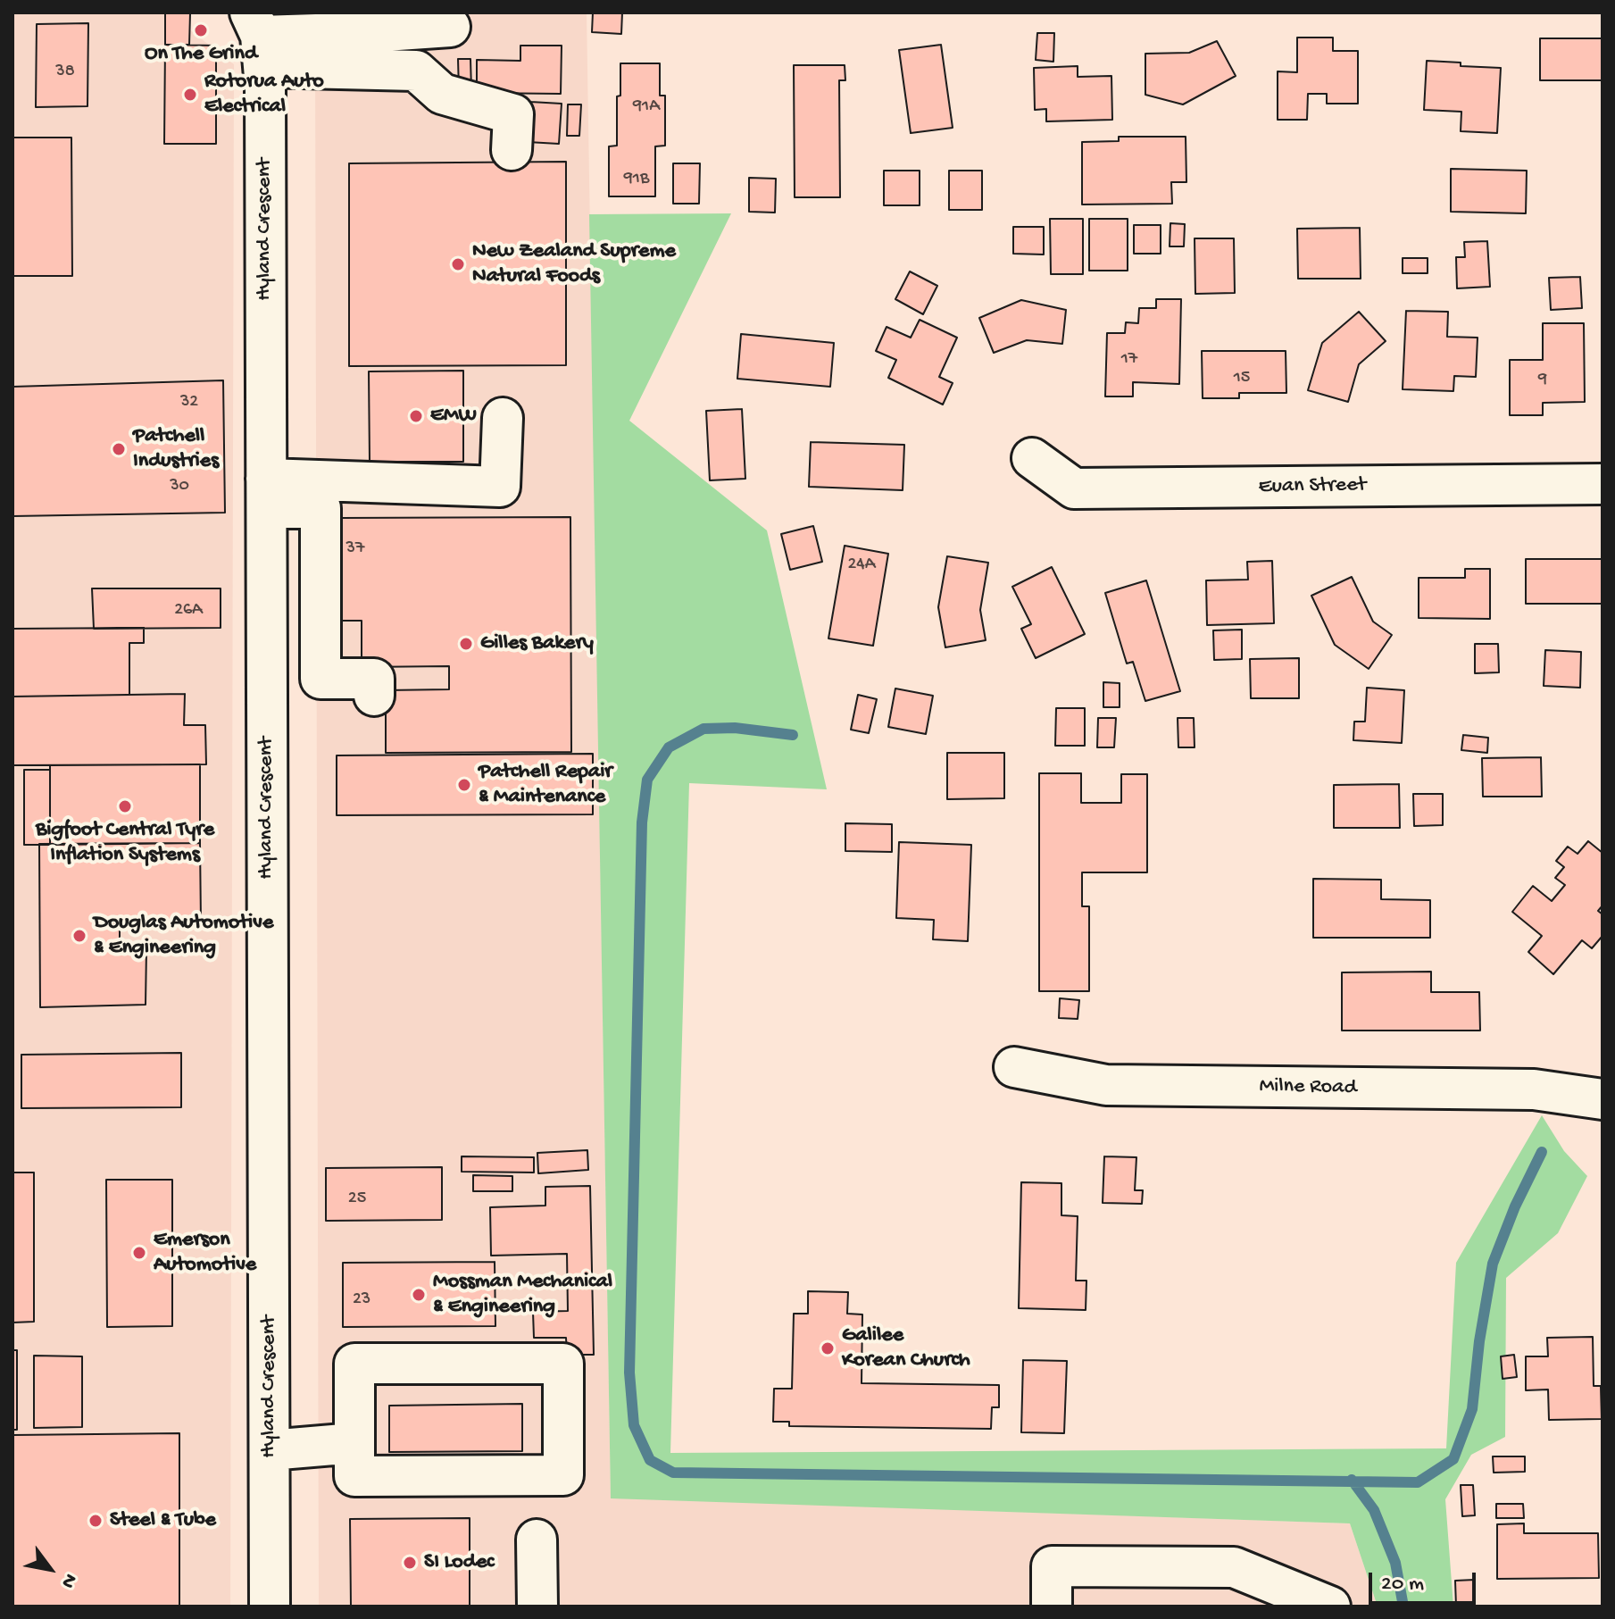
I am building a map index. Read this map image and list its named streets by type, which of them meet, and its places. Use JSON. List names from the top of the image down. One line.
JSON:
{"streets":{"street":["Hyland Crescent","Euan Street","Milne Road"]},"places":["On The Grind","Rotorua Auto Electrical","New Zealand Supreme Natural Foods","EMW","Patchell Industries","Gilles Bakery","Patchell Repair & Maintenance","Bigfoot Central Tyre Inflation Systems","Douglas Automotive & Engineering","Emerson Automotive","Mossman Mechanical & Engineering","Galilee Korean Church","Steel & Tube","SI Lodec"],"house_numbers":["38","91A","91B","17","15","9","32","30","37","24A","26A","25","23"],"scale_bar":"20 m","north":"bottom right"}
